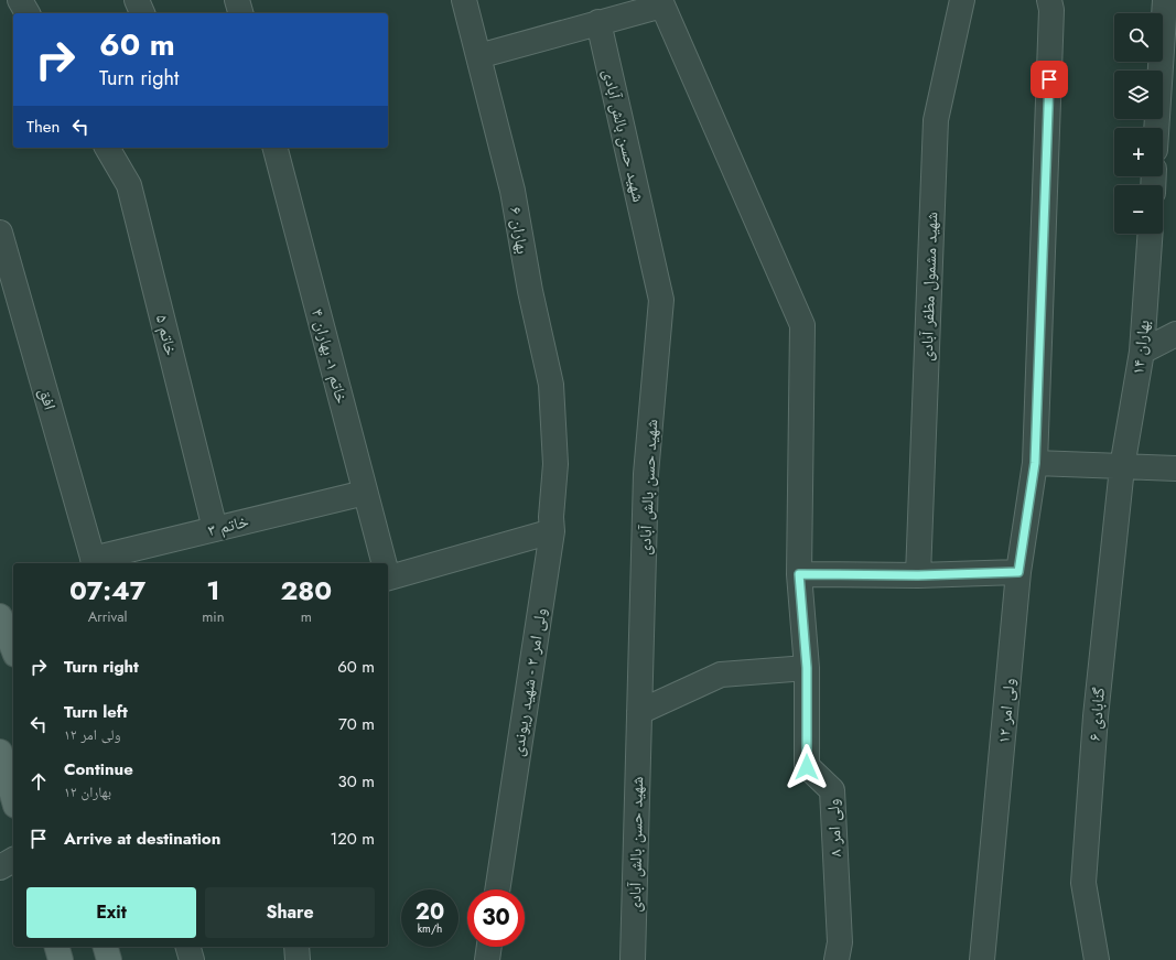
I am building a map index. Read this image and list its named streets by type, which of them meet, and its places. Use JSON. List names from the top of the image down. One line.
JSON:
{"streets":{"street":["شهید حسن بالش آبادی","بهاران ۶","شهید مشمول مظفر آبادی","خاتم ۵","بهاران ۱۴","خاتم ۱- بهاران ۴","افق","خاتم ۳","ولی امر ۲ - شهید ریوندی","ولی امر ۱۲","گنابادی ۶","ولی امر ۸"]},"crossings":[["بهاران ۶","ولی امر ۲ - شهید ریوندی"],["خاتم ۵","خاتم ۳"],["بهاران ۱۴","گنابادی ۶"],["خاتم ۱- بهاران ۴","خاتم ۳"],["افق","خاتم ۳"]],"page":{"map_buttons":["+","−"],"turn":["60 m","Turn right"],"then":"Then","eta":["07:47","Arrival","1","min","280","m"],"list":[{"name":"Turn right","value":"60 m"},{"name":"Turn left","note":"ولی امر ۱۲","value":"70 m"},{"name":"Continue","note":"بهاران ۱۲","value":"30 m"},{"name":"Arrive at destination","value":"120 m"}],"buttons":["Exit","Share"],"speed":"20 km/h","limit":"30"}}
